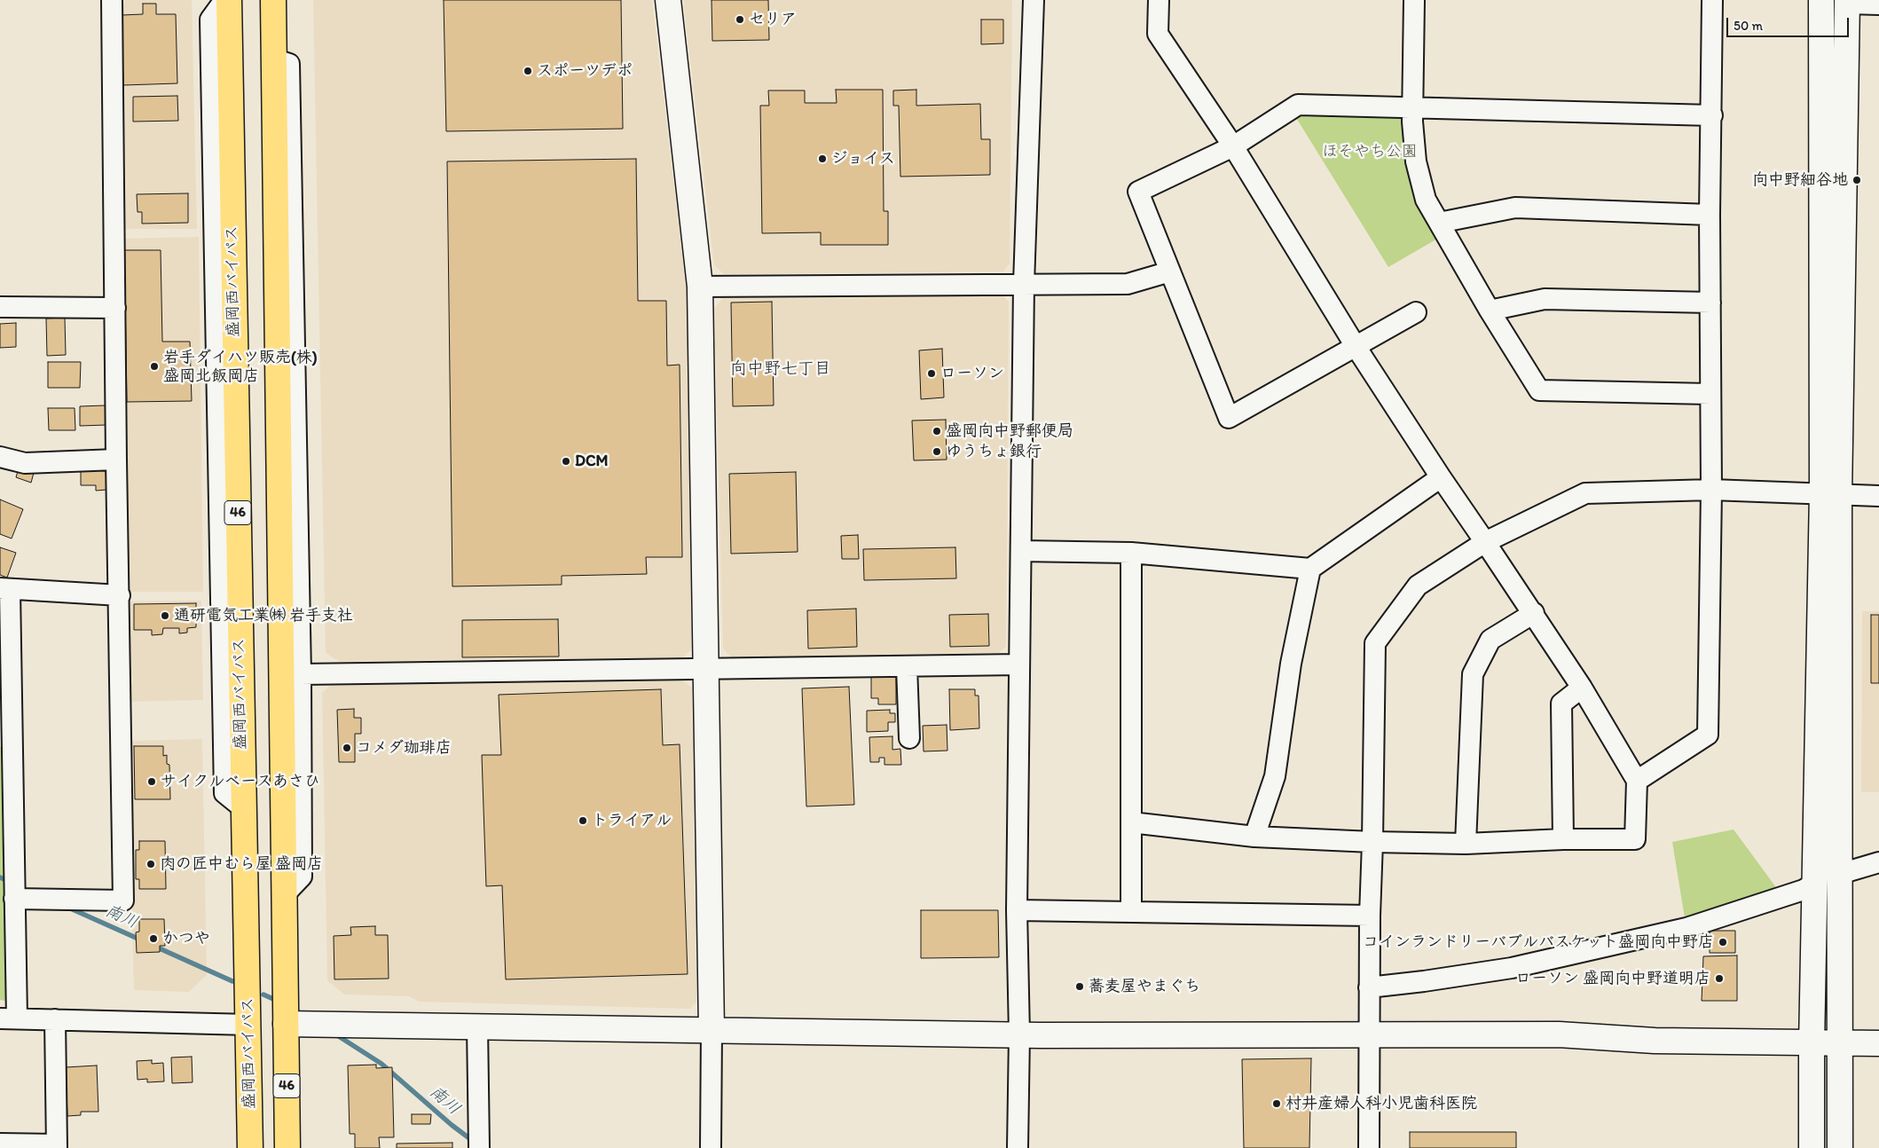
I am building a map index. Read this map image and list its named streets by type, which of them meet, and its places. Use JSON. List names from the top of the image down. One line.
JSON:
{"streets":{"highway":["盛岡西バイパス","46"]},"districts":["向中野七丁目"],"water":["南川"],"parks":["ほそやち公園"],"places":["セリア","スポーツデポ","ジョイス","向中野細谷地","岩手ダイハツ販売(株) 盛岡北飯岡店","ローソン","盛岡向中野郵便局","ゆうちょ銀行","DCM","通研電気工業㈱ 岩手支社","コメダ珈琲店","サイクルベースあさひ","トライアル","肉の匠中むら屋 盛岡店","かつや","コインランドリーバブルバスケット盛岡向中野店","ローソン 盛岡向中野道明店","蕎麦屋やまぐち","村井産婦人科小児歯科医院"],"scale_bar":"50 m"}
